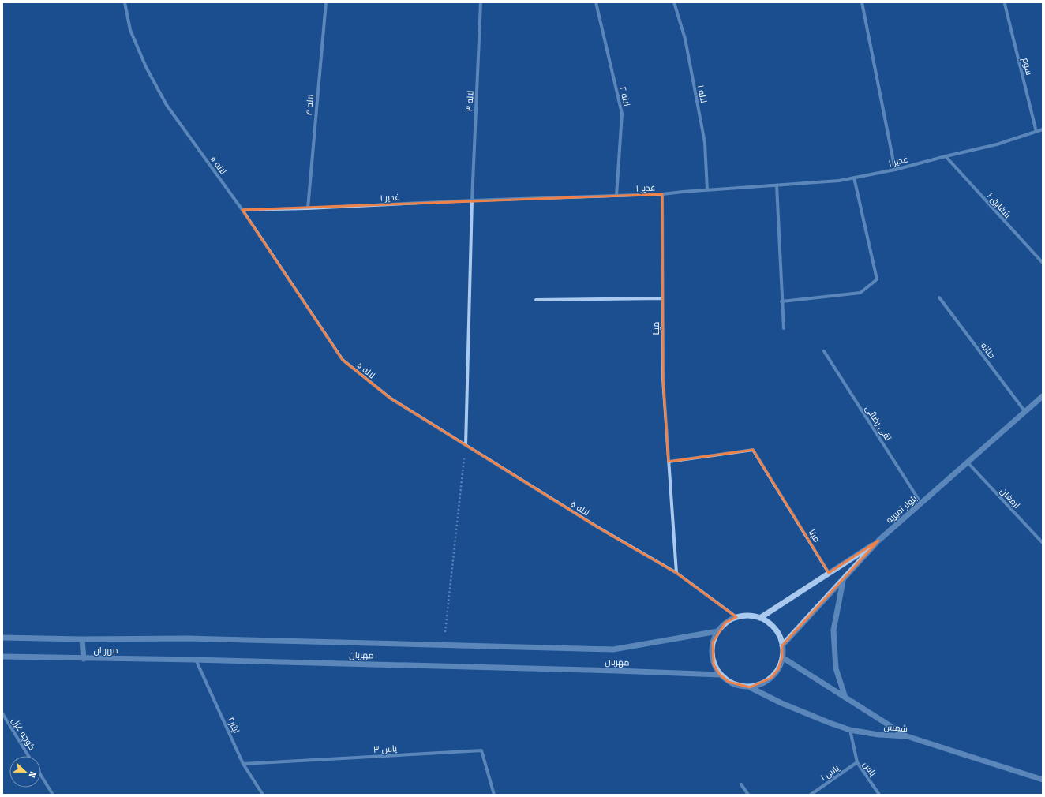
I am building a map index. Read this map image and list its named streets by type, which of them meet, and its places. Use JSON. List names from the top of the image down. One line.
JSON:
{"streets":{"street":["سوم","لاله ۱","لاله ۲","لاله ۳","لاله ۴","غدیر ۱","لاله ۵","شقایق ۱","مینا","حنانه","تقی رضائی","ارمغان","بلوار امیریه","مهربان","ایثار۲","شمس","کوچه غزل","یاس ۳","یاس","یاس ۱"]},"crossings":[["سوم","غدیر ۱"],["لاله ۱","غدیر ۱"],["لاله ۲","غدیر ۱"],["لاله ۳","غدیر ۱"],["لاله ۳","لاله ۵"],["لاله ۴","غدیر ۱"],["غدیر ۱","لاله ۵"],["غدیر ۱","شقایق ۱"],["غدیر ۱","مینا"],["لاله ۵","مینا"],["لاله ۵","بلوار امیریه"],["لاله ۵","مهربان"],["لاله ۵","شمس"],["حنانه","بلوار امیریه"],["تقی رضائی","بلوار امیریه"],["ارمغان","بلوار امیریه"],["بلوار امیریه","مهربان"],["بلوار امیریه","شمس"],["مهربان","ایثار۲"],["مهربان","شمس"],["ایثار۲","یاس ۳"],["شمس","یاس"],["یاس","یاس ۱"]],"north":"right"}
